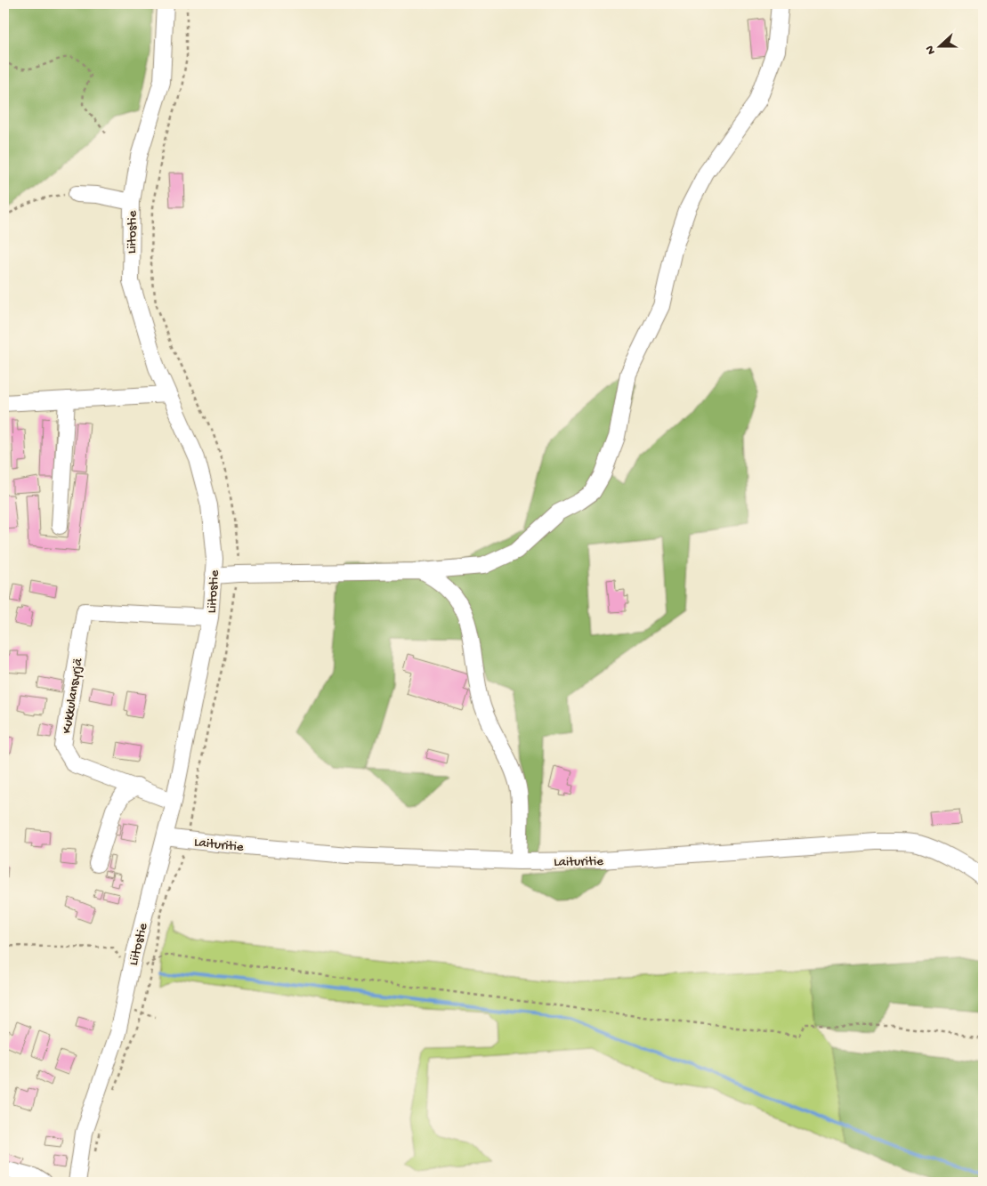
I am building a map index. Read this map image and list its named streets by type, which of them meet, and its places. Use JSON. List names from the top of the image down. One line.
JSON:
{"streets":{"street":["Liitostie","Kukkulansyrjä","Laituritie"]},"crossings":[["Liitostie","Kukkulansyrjä"],["Liitostie","Laituritie"]],"north":"left"}
